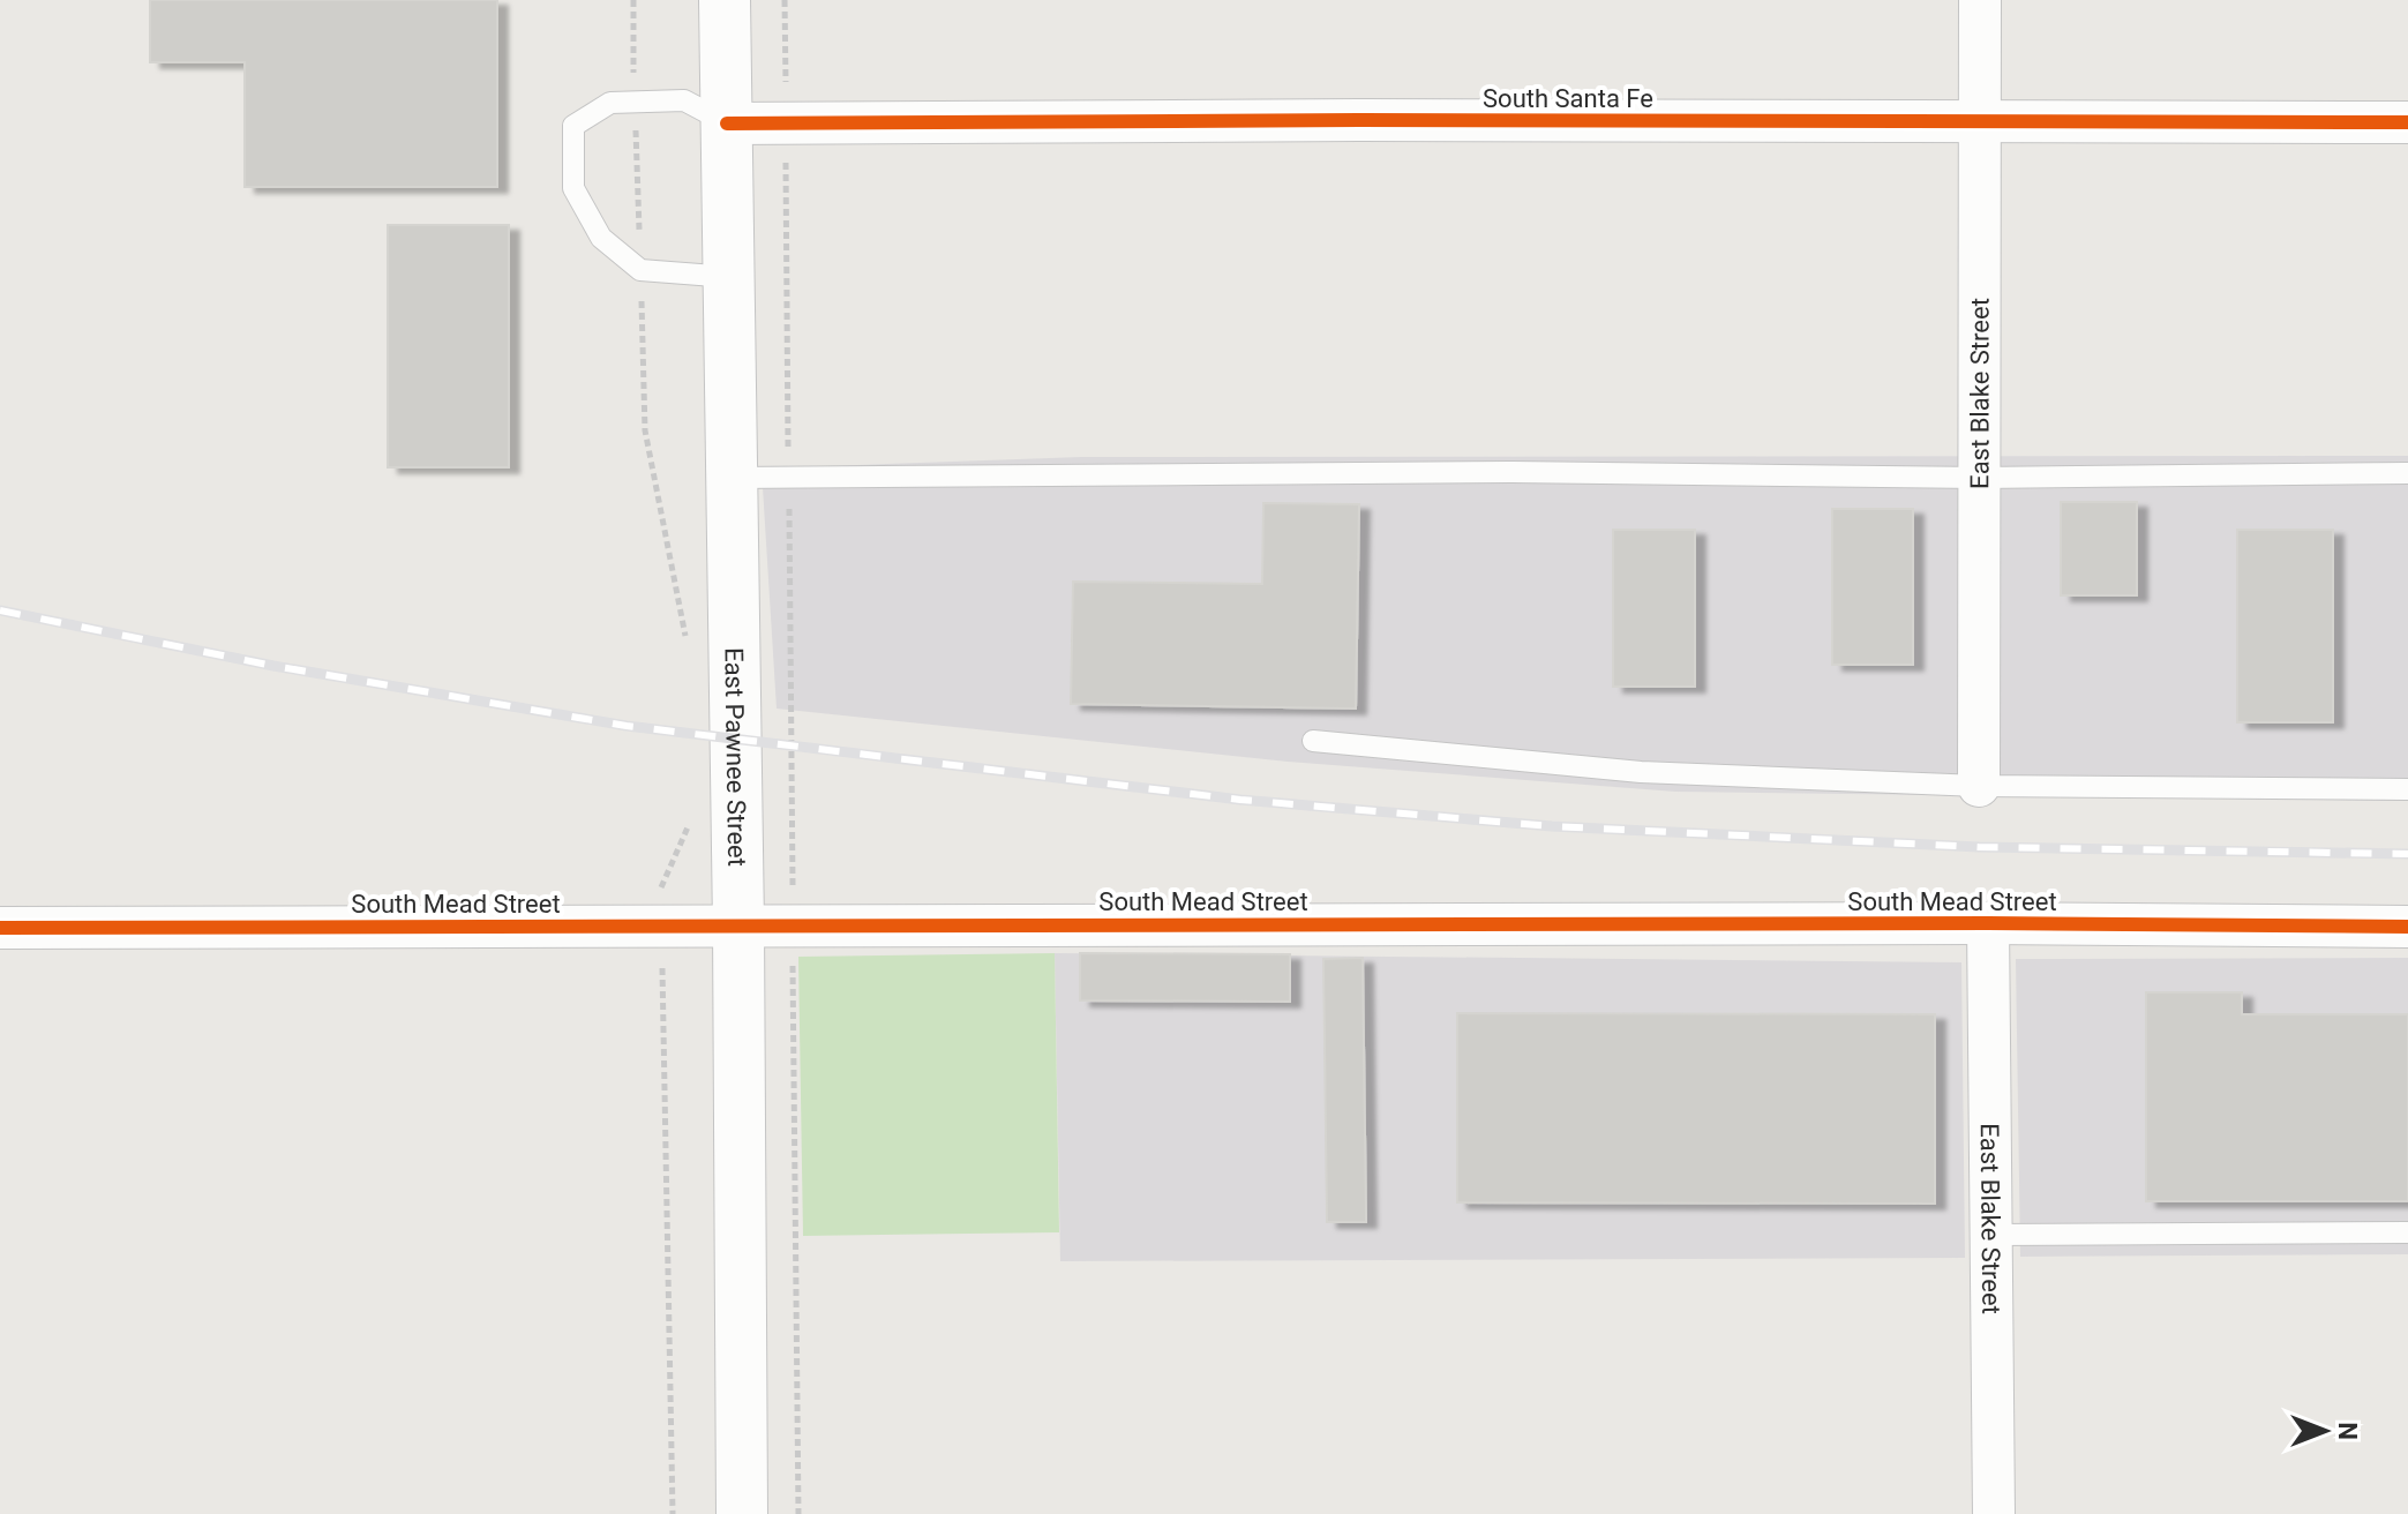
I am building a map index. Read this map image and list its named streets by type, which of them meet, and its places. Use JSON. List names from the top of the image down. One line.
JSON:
{"streets":{"main road":["East Pawnee Street"],"street":["South Santa Fe","East Blake Street","South Mead Street"]},"crossings":[["South Santa Fe","East Blake Street"],["South Santa Fe","East Pawnee Street"],["East Blake Street","South Mead Street"],["East Pawnee Street","South Mead Street"]],"north":"right"}
